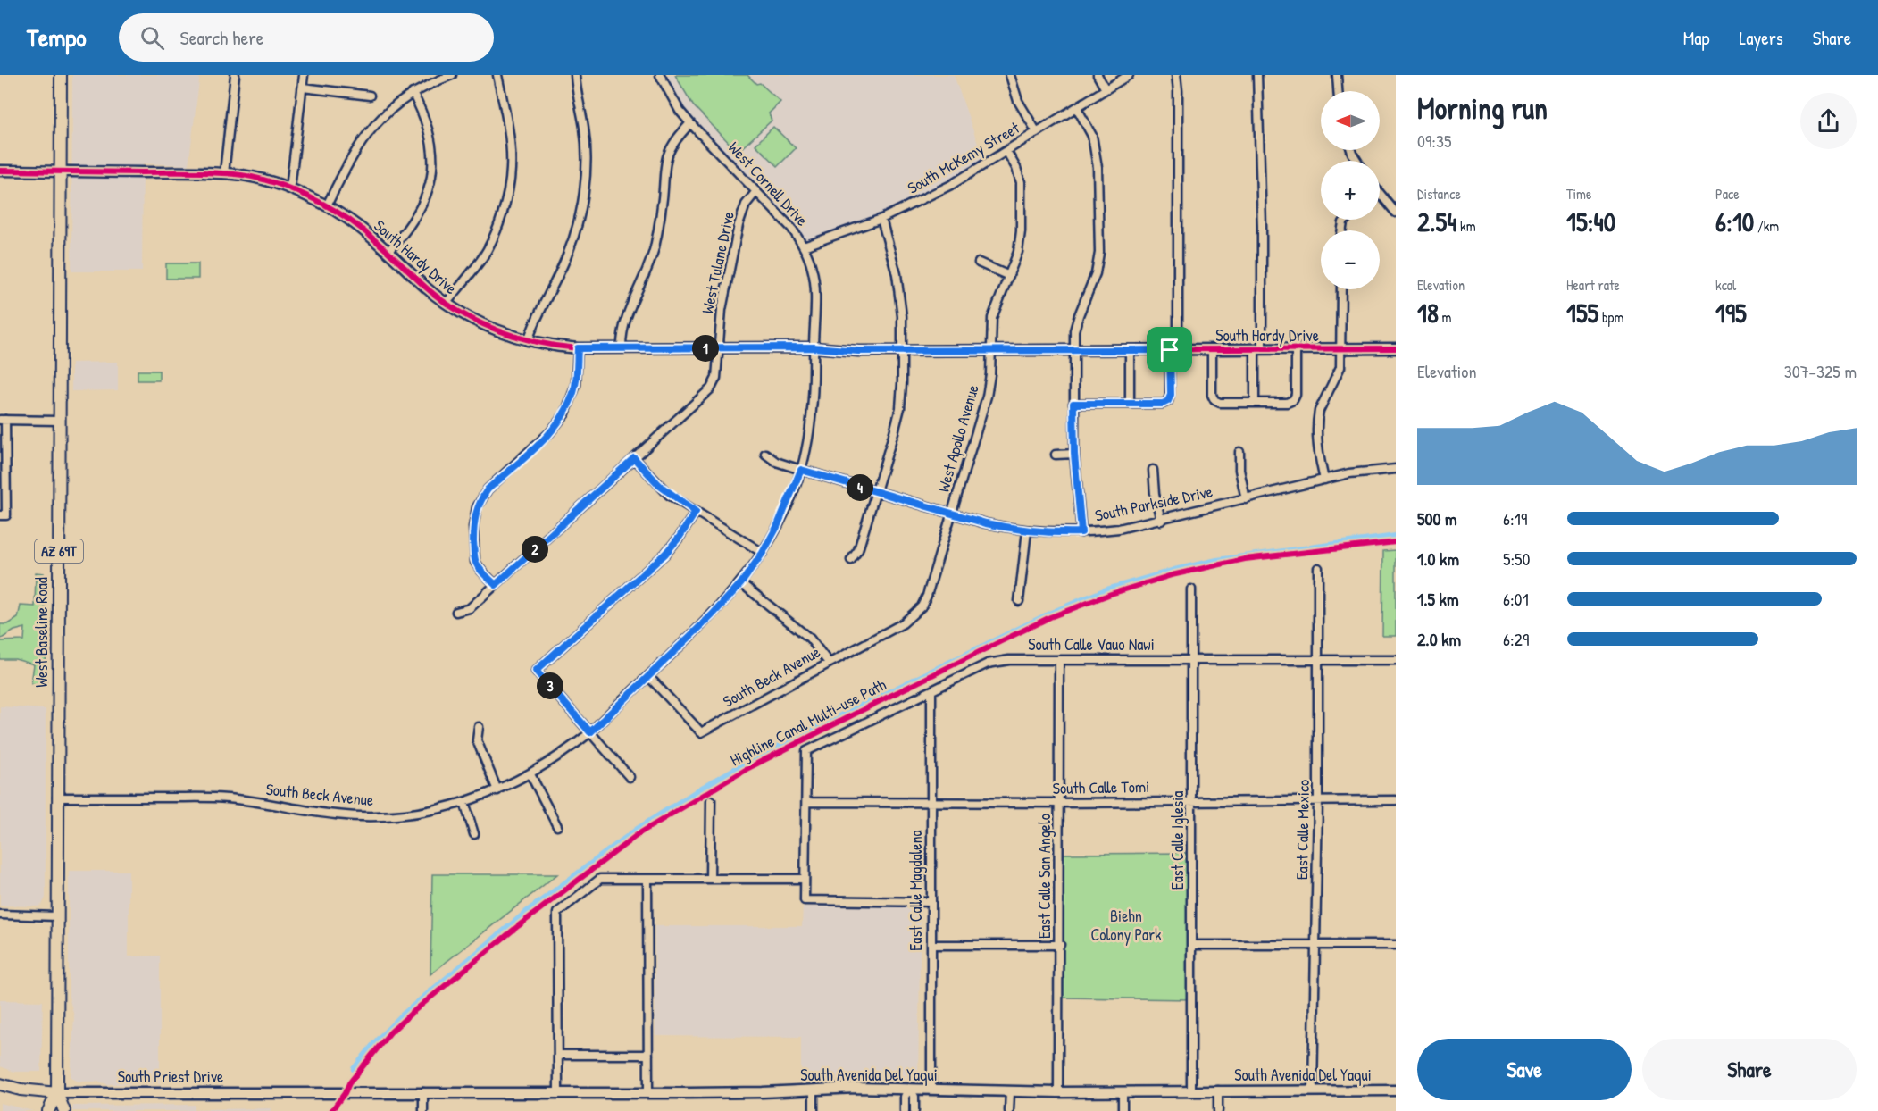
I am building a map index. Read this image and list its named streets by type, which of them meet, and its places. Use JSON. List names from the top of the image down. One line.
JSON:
{"streets":{"main road":["AZ 69T","West Baseline Road","South Priest Drive"],"street":["South McKemy Street","West Cornell Drive","South Hardy Drive","West Tulane Drive","West Apollo Avenue","South Parkside Drive","South Calle Vauo Nawi","South Beck Avenue","South Calle Tomi","East Calle Mexico","East Calle Iglesia","East Calle San Angelo","East Calle Magdalena","South Avenida Del Yaqui"],"cycle path":["Highline Canal Multi-use Path"]},"crossings":[["South McKemy Street","West Cornell Drive"],["South McKemy Street","West Apollo Avenue"],["West Cornell Drive","South Hardy Drive"],["West Cornell Drive","West Tulane Drive"],["West Cornell Drive","South Parkside Drive"],["West Cornell Drive","South Beck Avenue"],["South Hardy Drive","West Tulane Drive"],["South Hardy Drive","West Apollo Avenue"],["South Hardy Drive","West Baseline Road"],["West Apollo Avenue","South Parkside Drive"],["West Apollo Avenue","South Beck Avenue"],["West Baseline Road","South Beck Avenue"],["West Baseline Road","South Priest Drive"],["South Calle Vauo Nawi","South Calle Tomi"],["South Calle Vauo Nawi","East Calle Mexico"],["South Calle Vauo Nawi","East Calle Iglesia"],["South Calle Vauo Nawi","East Calle San Angelo"],["South Calle Vauo Nawi","East Calle Magdalena"],["South Calle Tomi","East Calle Mexico"],["South Calle Tomi","East Calle Iglesia"],["South Calle Tomi","East Calle San Angelo"],["South Calle Tomi","East Calle Magdalena"],["East Calle Mexico","South Avenida Del Yaqui"],["East Calle Iglesia","South Avenida Del Yaqui"],["East Calle San Angelo","South Avenida Del Yaqui"],["East Calle Magdalena","South Avenida Del Yaqui"],["South Avenida Del Yaqui","South Priest Drive"]],"parks":["Biehn Colony Park"],"north":"left","page":{"header":"Tempo","search":"Search here","nav":["Map","Layers","Share"],"heading":["Morning run","09:35"],"map_buttons":["+","−"],"stats":[["Distance","2.54 km"],["Time","15:40"],["Pace","6:10 /km"],["Elevation","18 m"],["Heart rate","155 bpm"],["kcal","195"]],"pins":["1","4","2","3"],"chart":["Elevation","307–325 m"],"list":[{"name":"500 m","note":"6:19"},{"name":"1.0 km","note":"5:50"},{"name":"1.5 km","note":"6:01"},{"name":"2.0 km","note":"6:29"}],"buttons":["Save","Share"]}}
